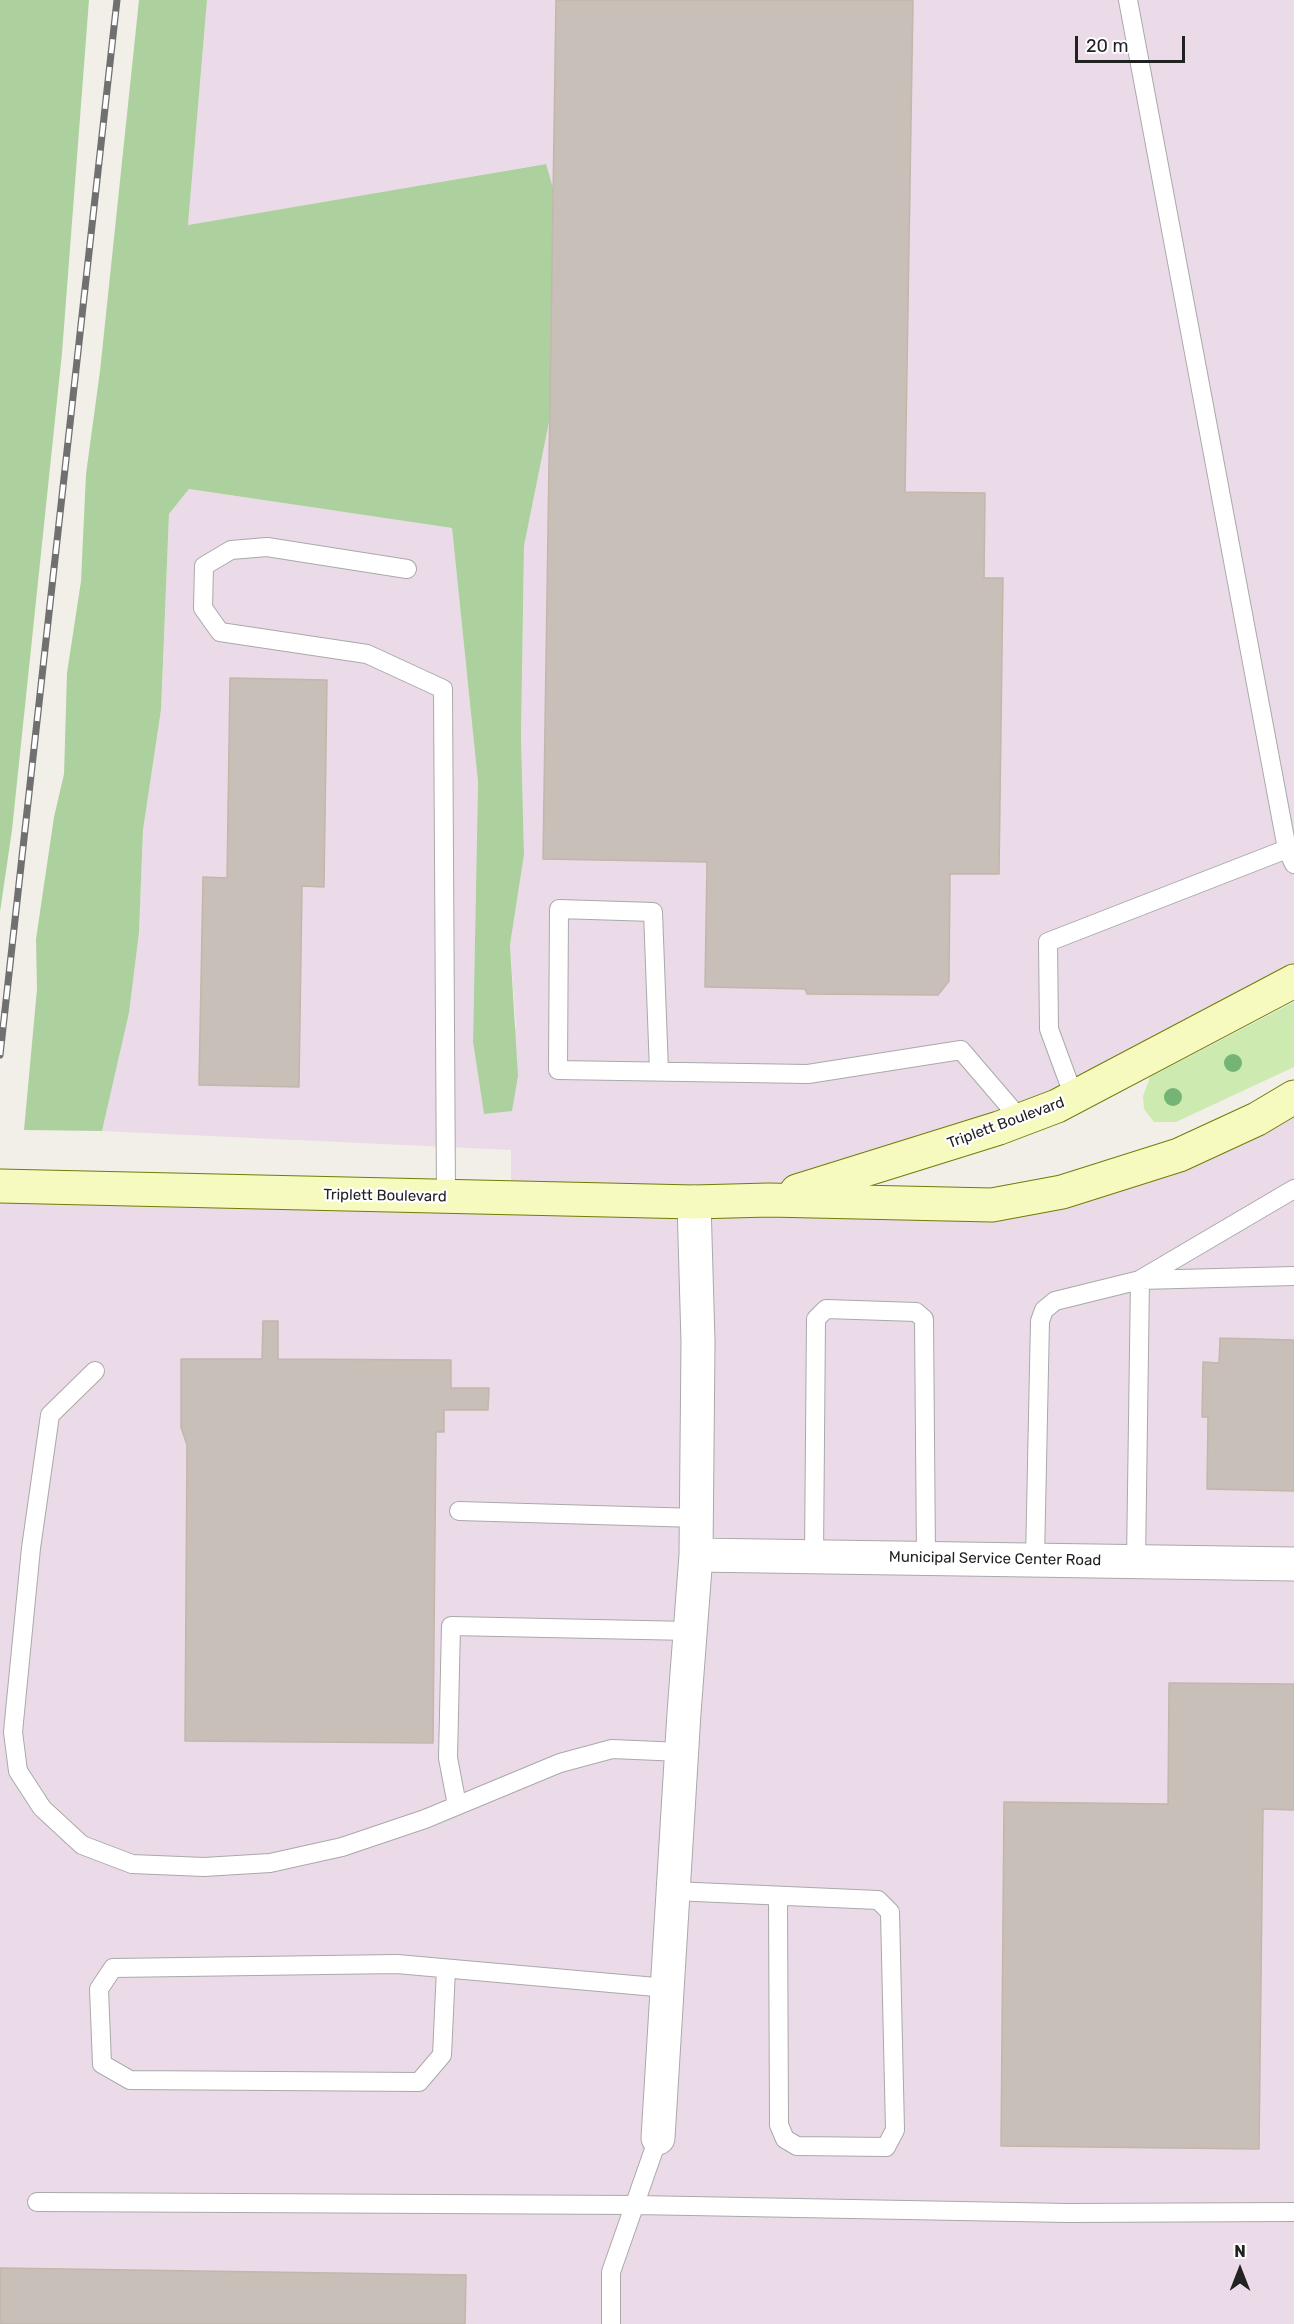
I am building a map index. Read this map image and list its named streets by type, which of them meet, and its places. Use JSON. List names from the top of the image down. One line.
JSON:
{"streets":{"main road":["Triplett Boulevard"],"street":["Municipal Service Center Road"]},"scale_bar":"20 m","north":"top"}
